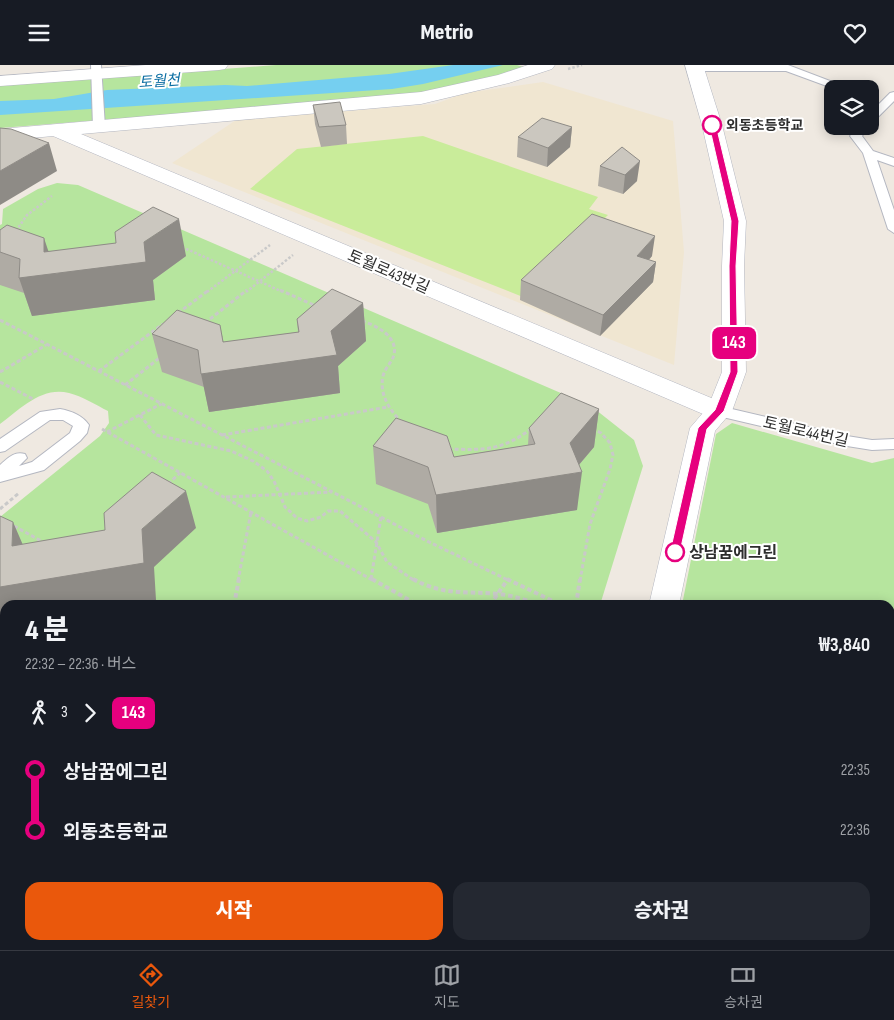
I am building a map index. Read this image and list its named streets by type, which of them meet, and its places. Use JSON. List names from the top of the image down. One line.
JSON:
{"streets":{"street":["토월로43번길"],"lane":["토월로44번길"]},"crossings":[["토월로43번길","토월로44번길"]],"water":["토월천"],"places":["외동초등학교","상남꿈에그린"],"lines":["bus line 143"],"page":{"header":"Metrio","on_map":"143","heading":["4 분","22:32 – 22:36 · 버스","₩3,840"],"legs":["3","143"],"list":[{"name":"상남꿈에그린","value":"22:35"},{"name":"외동초등학교","value":"22:36"}],"buttons":["시작","승차권"],"tabs":["길찾기","지도","승차권"]}}
